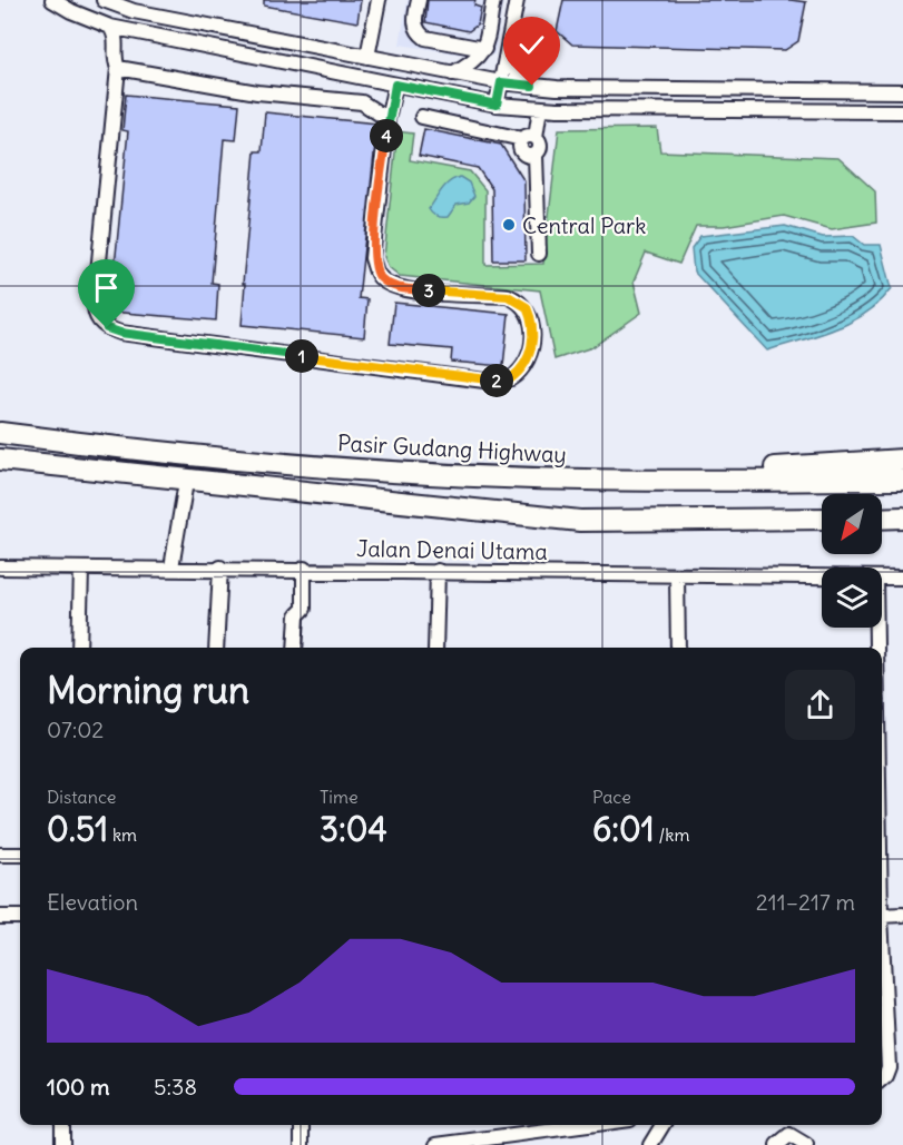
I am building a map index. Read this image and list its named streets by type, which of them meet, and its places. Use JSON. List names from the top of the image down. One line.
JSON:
{"streets":{"highway":["Pasir Gudang Highway"],"street":["Jalan Denai Utama"]},"places":["Central Park"],"north":"bottom left","page":{"pins":["4","3","1","2"],"heading":["Morning run","07:02"],"stats":[["Distance","0.51 km"],["Time","3:04"],["Pace","6:01 /km"]],"chart":["Elevation","211–217 m"],"list":[{"name":"100 m","note":"5:38"}]}}
